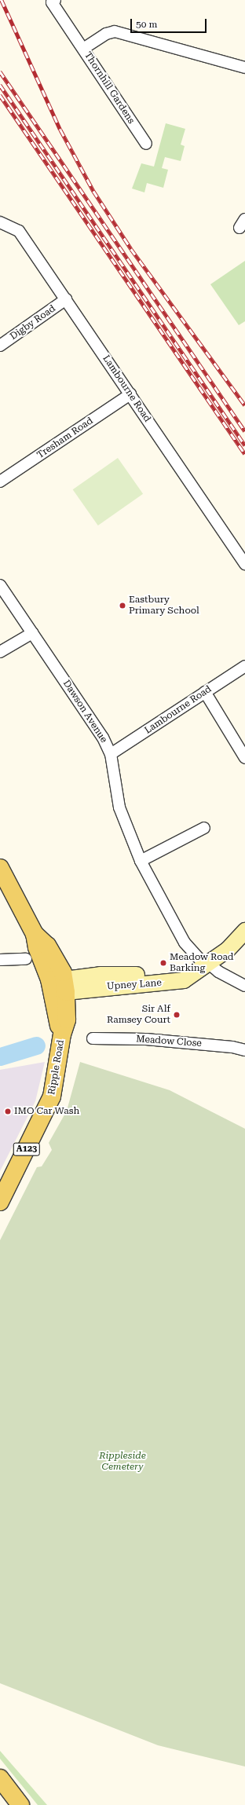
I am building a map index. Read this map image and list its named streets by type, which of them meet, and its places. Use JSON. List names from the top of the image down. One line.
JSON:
{"streets":{"main road":["Ripple Road","A123"],"street":["Thornhill Gardens","Digby Road","Lambourne Road","Tresham Road","Dawson Avenue","Upney Lane","Meadow Close"]},"crossings":[["Digby Road","Lambourne Road"],["Lambourne Road","Tresham Road"],["Lambourne Road","Dawson Avenue"],["Dawson Avenue","Upney Lane"],["Upney Lane","Ripple Road"]],"parks":["Rippleside Cemetery"],"places":["Eastbury Primary School","Meadow Road Barking","Sir Alf Ramsey Court","IMO Car Wash"],"scale_bar":"50 m"}
